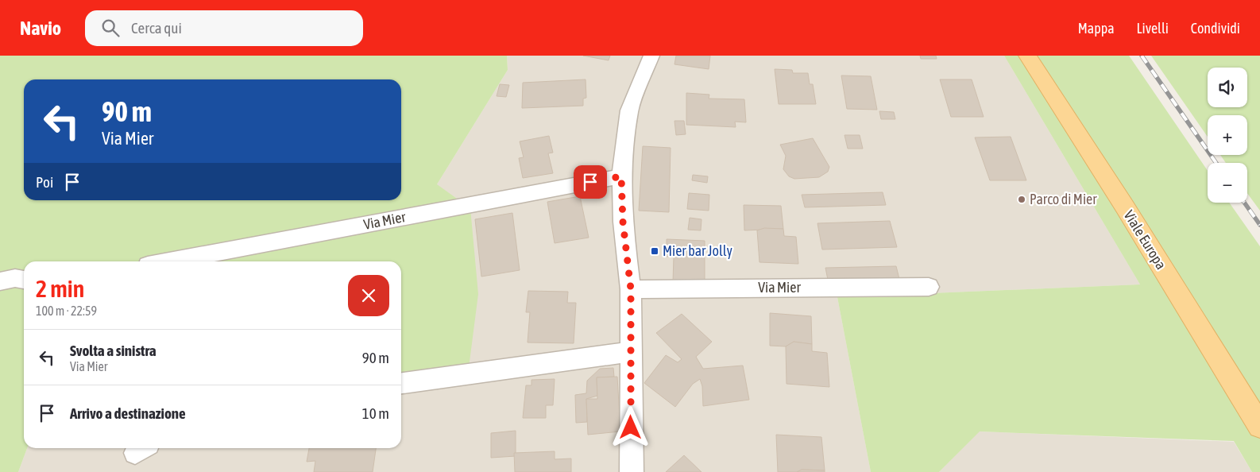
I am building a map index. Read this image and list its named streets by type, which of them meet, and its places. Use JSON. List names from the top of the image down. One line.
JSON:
{"streets":{"main road":["Viale Europa"],"street":["Via Mier"]},"places":{"other":["Parco di Mier"],"transit":["Mier bar Jolly"]},"page":{"header":"Navio","search":"Cerca qui","nav":["Mappa","Livelli","Condividi"],"map_buttons":["+","−"],"turn":["90 m","Via Mier"],"then":"Poi","heading":["2 min","100 m · 22:59"],"list":[{"name":"Svolta a sinistra","note":"Via Mier","value":"90 m"},{"name":"Arrivo a destinazione","value":"10 m"}]}}
